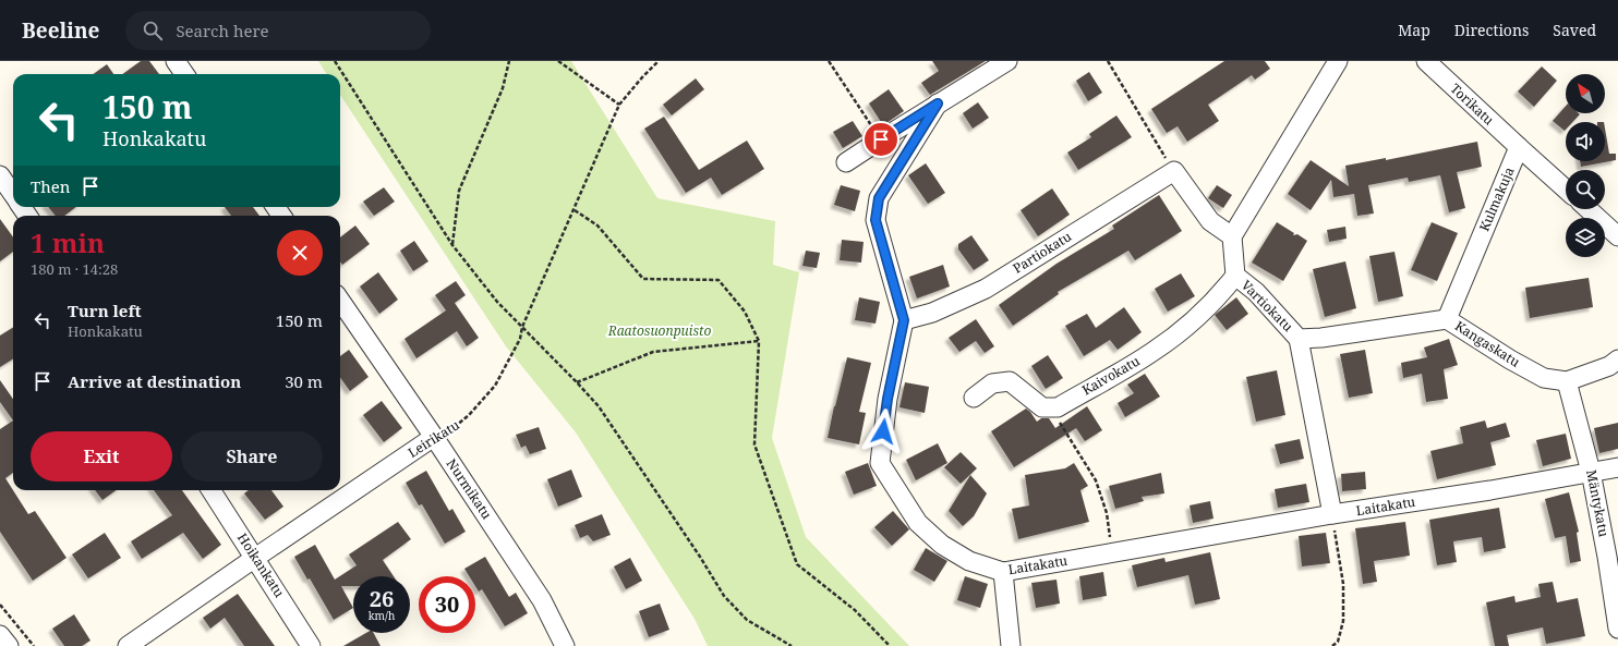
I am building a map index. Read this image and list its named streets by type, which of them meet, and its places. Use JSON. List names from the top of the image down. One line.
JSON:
{"streets":{"street":["Torikatu","Kulmakuja","Partiokatu","Vartiokatu","Kangaskatu","Kaivokatu","Leirikatu","Nurmikatu","Mäntykatu","Laitakatu","Hoikankatu"]},"crossings":[["Torikatu","Kulmakuja"],["Kulmakuja","Kangaskatu"],["Partiokatu","Laitakatu"],["Vartiokatu","Kangaskatu"],["Vartiokatu","Kaivokatu"],["Vartiokatu","Laitakatu"],["Kangaskatu","Mäntykatu"],["Leirikatu","Nurmikatu"],["Leirikatu","Hoikankatu"],["Mäntykatu","Laitakatu"]],"parks":["Raatosuonpuisto"],"north":"top left","page":{"header":"Beeline","search":"Search here","nav":["Map","Directions","Saved"],"turn":["150 m","Honkakatu"],"then":"Then","heading":["1 min","180 m · 14:28"],"list":[{"name":"Turn left","note":"Honkakatu","value":"150 m"},{"name":"Arrive at destination","value":"30 m"}],"buttons":["Exit","Share"],"speed":"26 km/h","limit":"30"}}
